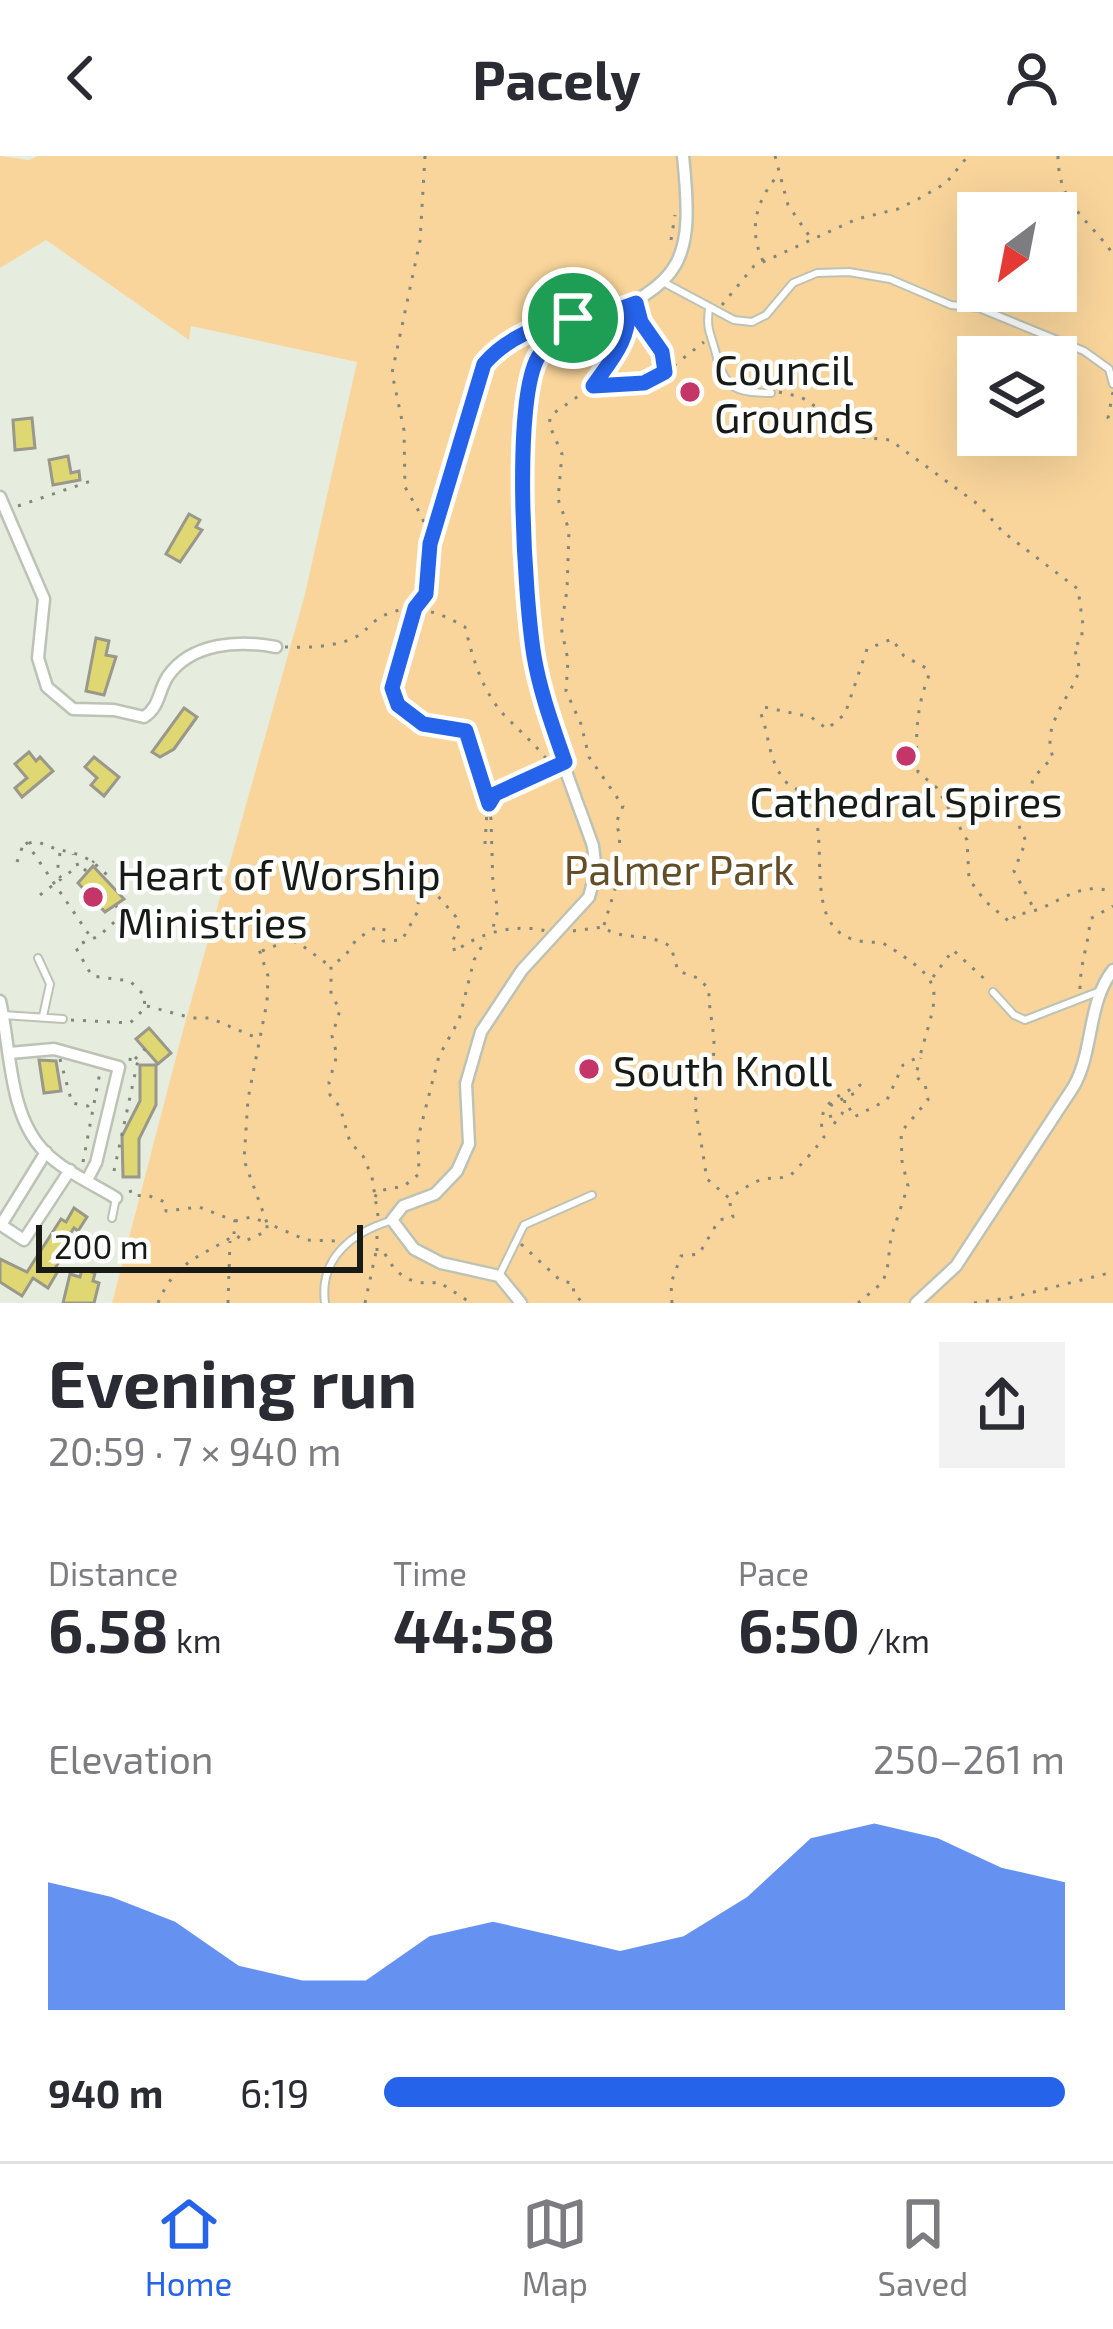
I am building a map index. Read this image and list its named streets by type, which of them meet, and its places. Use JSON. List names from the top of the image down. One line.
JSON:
{"parks":["Palmer Park"],"places":["Council Grounds","Cathedral Spires","Heart of Worship Ministries","South Knoll"],"scale_bar":"200 m","north":"bottom left","page":{"header":"Pacely","scale":"200 m","heading":["Evening run","20:59 · 7 × 940 m"],"stats":[["Distance","6.58 km"],["Time","44:58"],["Pace","6:50 /km"]],"chart":["Elevation","250–261 m"],"list":[{"name":"940 m","note":"6:19"}],"tabs":["Home","Map","Saved"]}}
